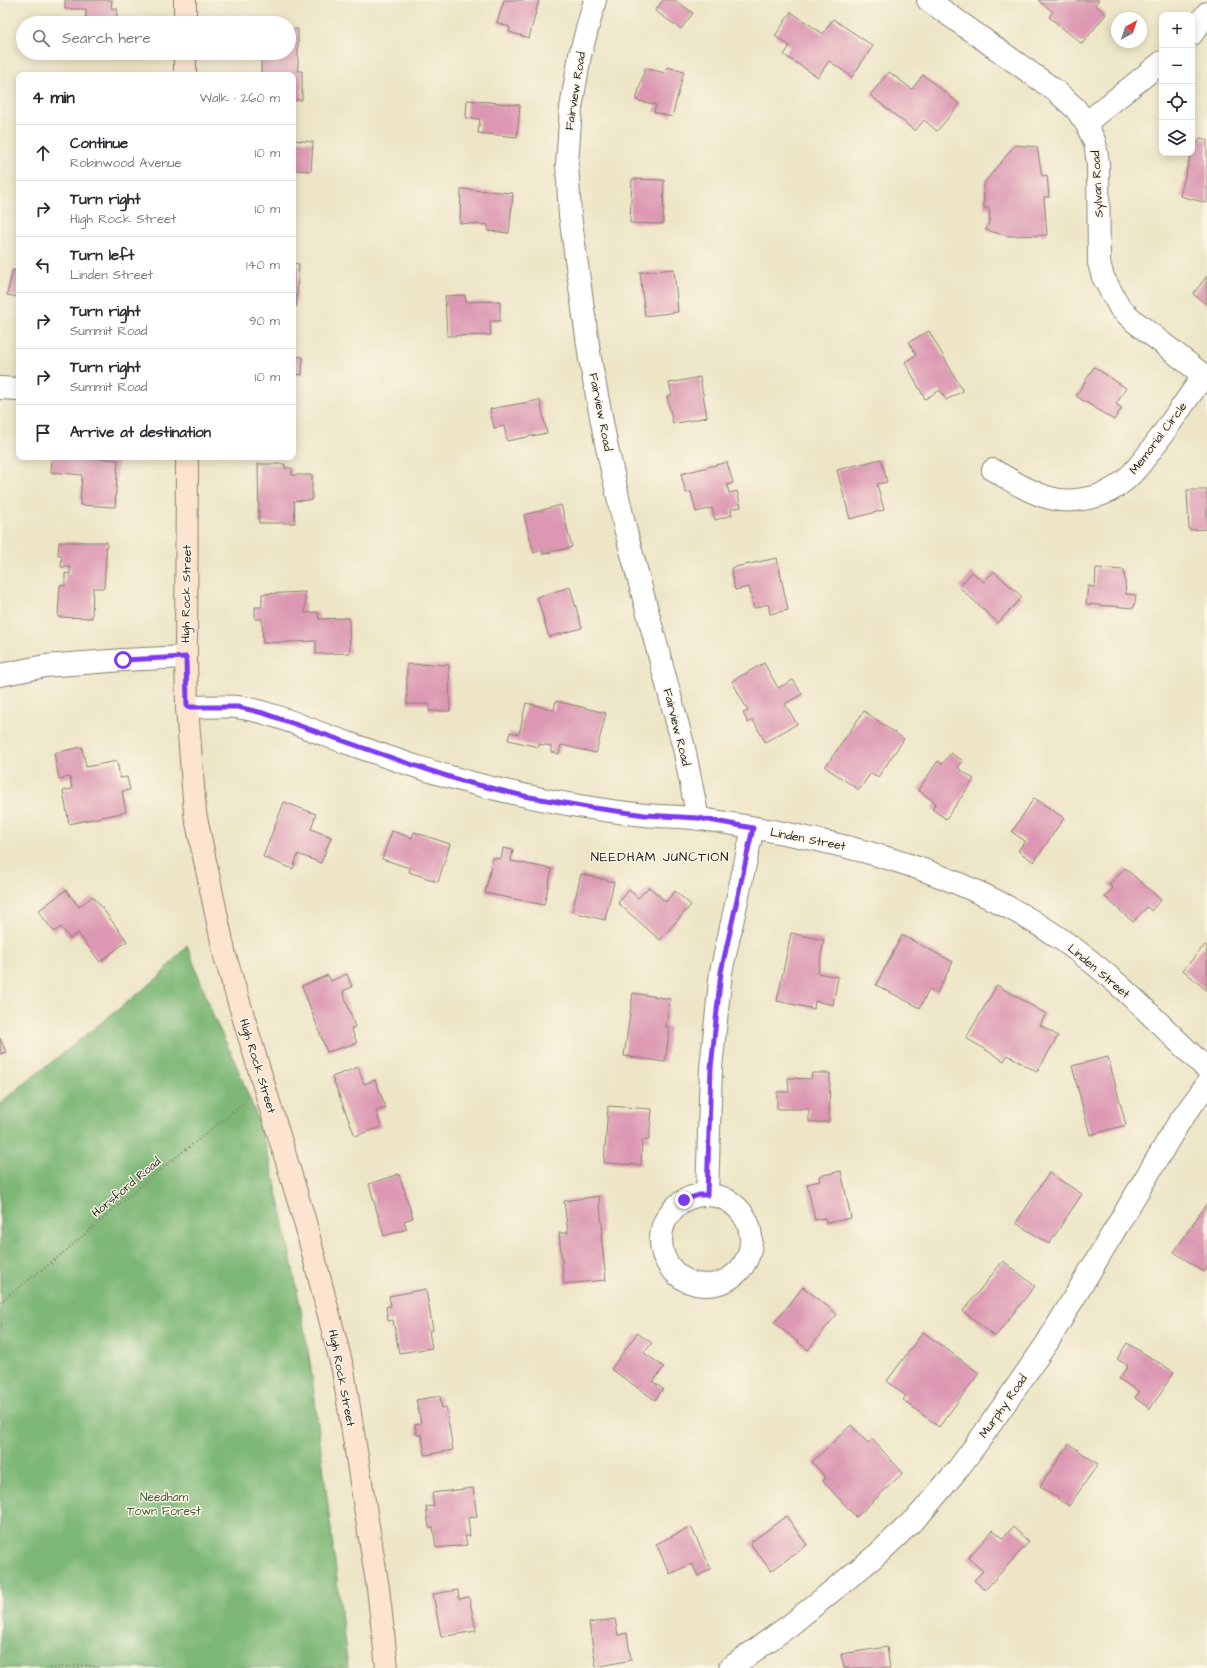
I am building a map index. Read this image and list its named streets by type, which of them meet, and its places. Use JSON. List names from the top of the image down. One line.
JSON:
{"streets":{"street":["Fairview Road","Sylvan Road","Memorial Circle","High Rock Street","Linden Street","Murphy Road"],"path":["Horsford Road"]},"crossings":[["Fairview Road","Linden Street"],["Sylvan Road","Memorial Circle"],["High Rock Street","Linden Street"],["High Rock Street","Horsford Road"]],"districts":["NEEDHAM JUNCTION"],"parks":["Needham Town Forest"],"north":"top right","page":{"map_buttons":["+","−"],"search":"Search here","heading":["4 min","Walk · 260 m"],"list":[["Continue","Robinwood Avenue","10 m"],["Turn right","High Rock Street","10 m"],["Turn left","Linden Street","140 m"],["Turn right","Summit Road","90 m"],["Turn right","Summit Road","10 m"],"Arrive at destination"]}}
